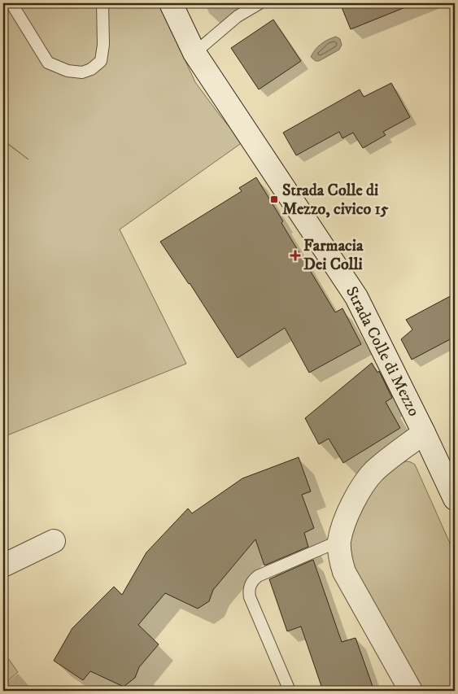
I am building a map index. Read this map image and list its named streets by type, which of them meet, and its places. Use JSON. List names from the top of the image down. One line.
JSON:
{"streets":{"street":["Strada Colle di Mezzo"]},"places":{"transit":["Strada Colle di Mezzo, civico 15"],"health":["Farmacia Dei Colli"]}}
